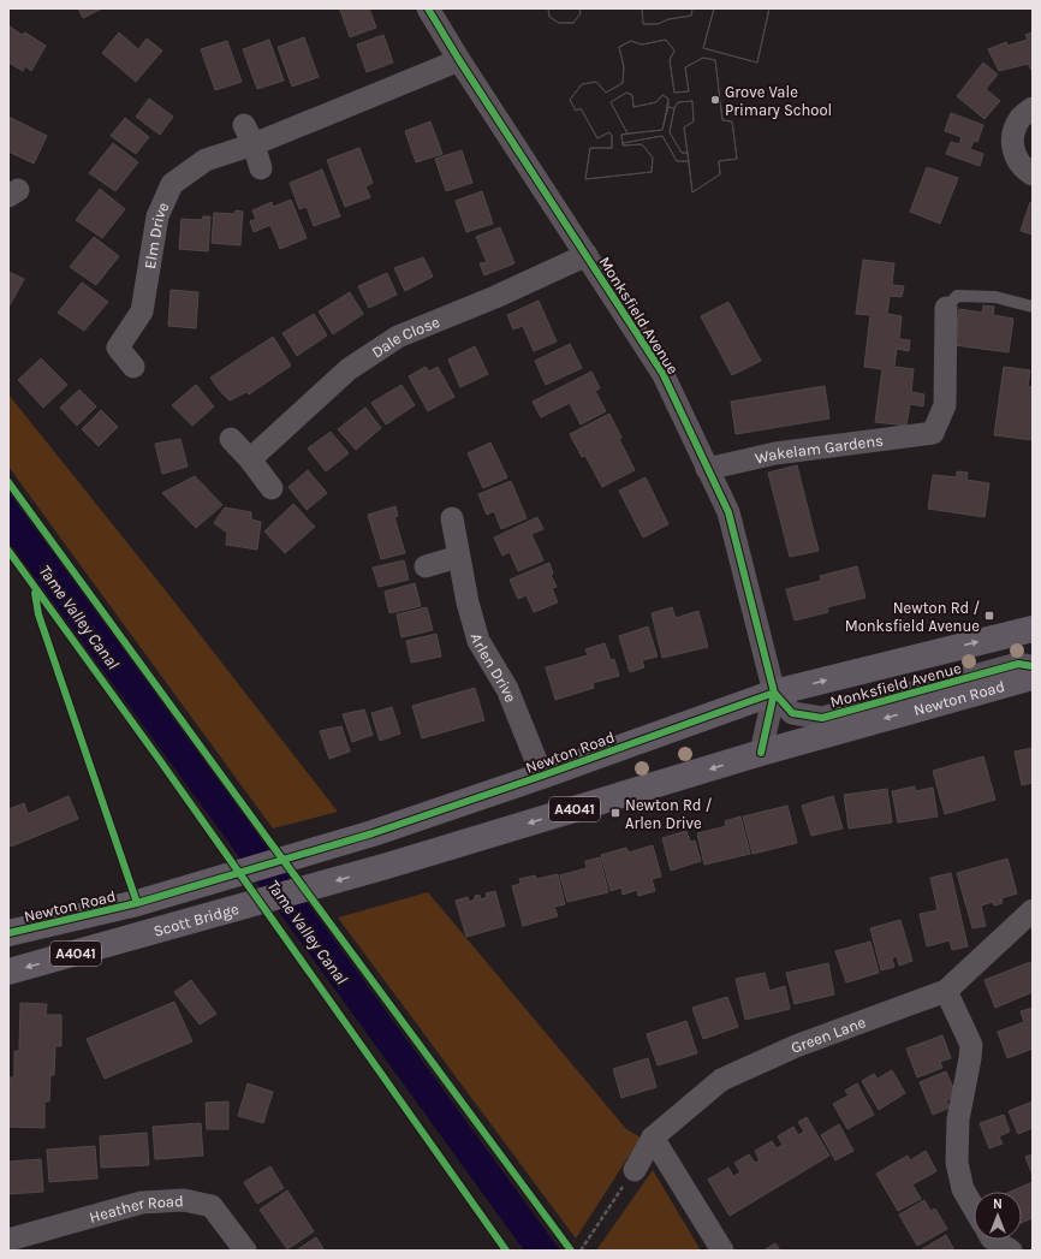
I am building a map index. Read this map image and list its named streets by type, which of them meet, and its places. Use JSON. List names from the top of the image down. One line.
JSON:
{"streets":{"highway":["Newton Road","A4041","Scott Bridge"],"street":["Elm Drive","Monksfield Avenue","Dale Close","Wakelam Gardens","Arlen Drive","Green Lane","Heather Road"]},"crossings":[["Elm Drive","Monksfield Avenue"],["Monksfield Avenue","Dale Close"],["Monksfield Avenue","Wakelam Gardens"],["Monksfield Avenue","Newton Road"],["Arlen Drive","Newton Road"],["Newton Road","Scott Bridge"]],"water":["Tame Valley Canal"],"places":{"other":["Grove Vale Primary School"],"transit":["Newton Rd / Monksfield Avenue","Newton Rd / Arlen Drive"]},"north":"top"}
